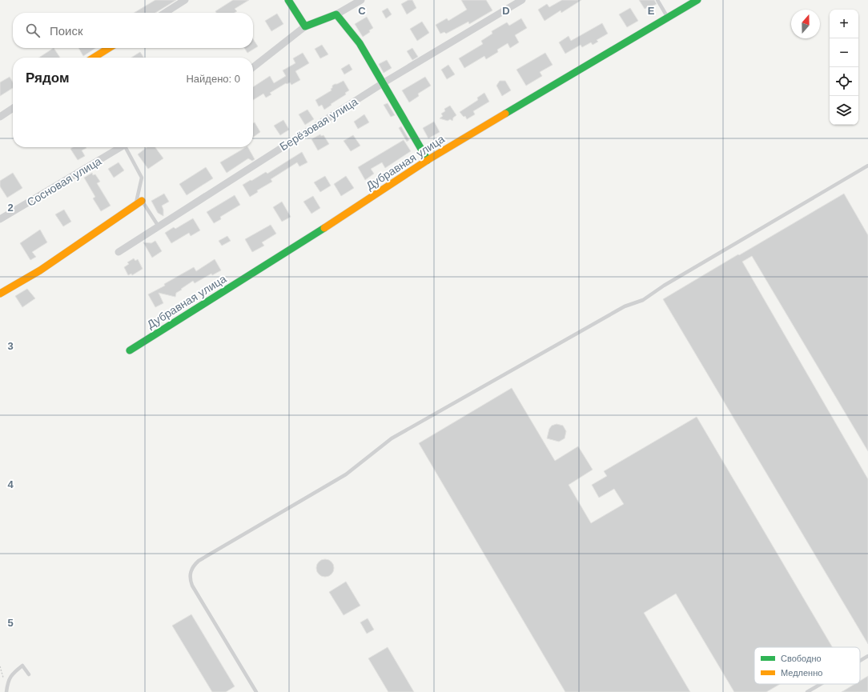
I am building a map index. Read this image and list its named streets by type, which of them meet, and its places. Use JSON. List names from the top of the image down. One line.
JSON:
{"streets":{"street":["Берёзовая улица","Дубравная улица","Сосновая улица"]},"legend":["Свободно","Медленно"],"north":"top","page":{"map_buttons":["+","−"],"search":"Поиск","heading":["Рядом","Найдено: 0"]},"grid":{"columns":["C","D","E"],"rows":["2","3","4","5"]}}
